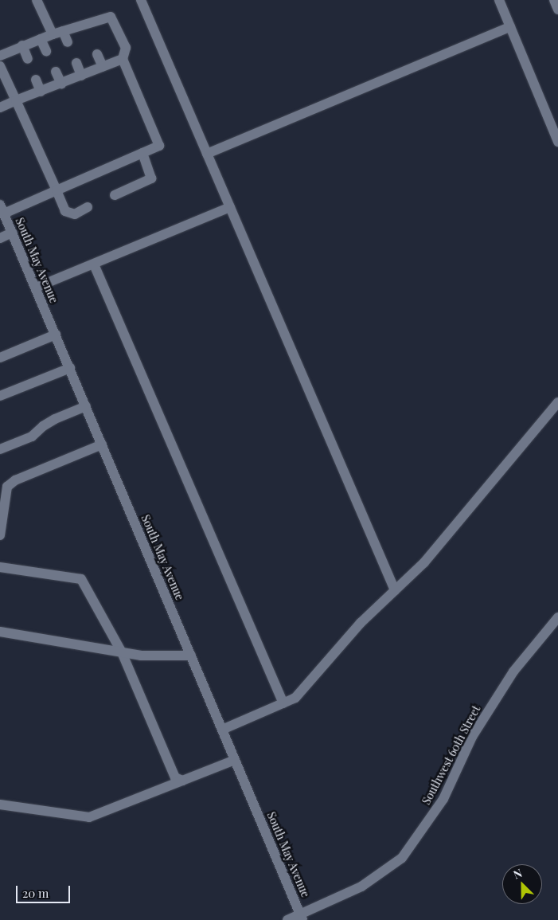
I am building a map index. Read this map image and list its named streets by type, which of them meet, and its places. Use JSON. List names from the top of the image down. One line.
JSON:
{"streets":{"street":["South May Avenue","Southwest 60th Street"]},"crossings":[["South May Avenue","Southwest 60th Street"]],"scale_bar":"20 m","north":"top left"}
